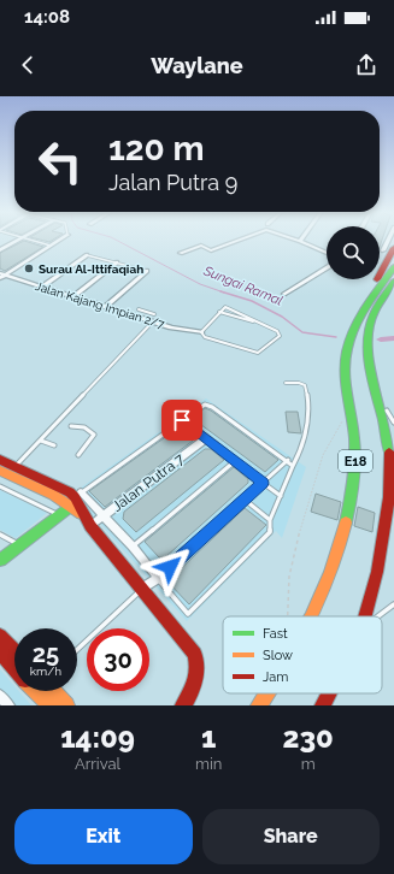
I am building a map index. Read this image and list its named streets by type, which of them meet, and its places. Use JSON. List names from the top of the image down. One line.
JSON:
{"streets":{"main road":["E18"],"street":["Jalan Kajang Impian 2/7","Jalan Putra 7"]},"water":["Sungai Ramal"],"places":["Surau Al-Ittifaqiah"],"legend":["Fast","Slow","Jam"],"page":{"status":"14:08","header":"Waylane","turn":["120 m","Jalan Putra 9"],"speed":"25 km/h","limit":"30","eta":["14:09","Arrival","1","min","230","m"],"buttons":["Exit","Share"]}}
